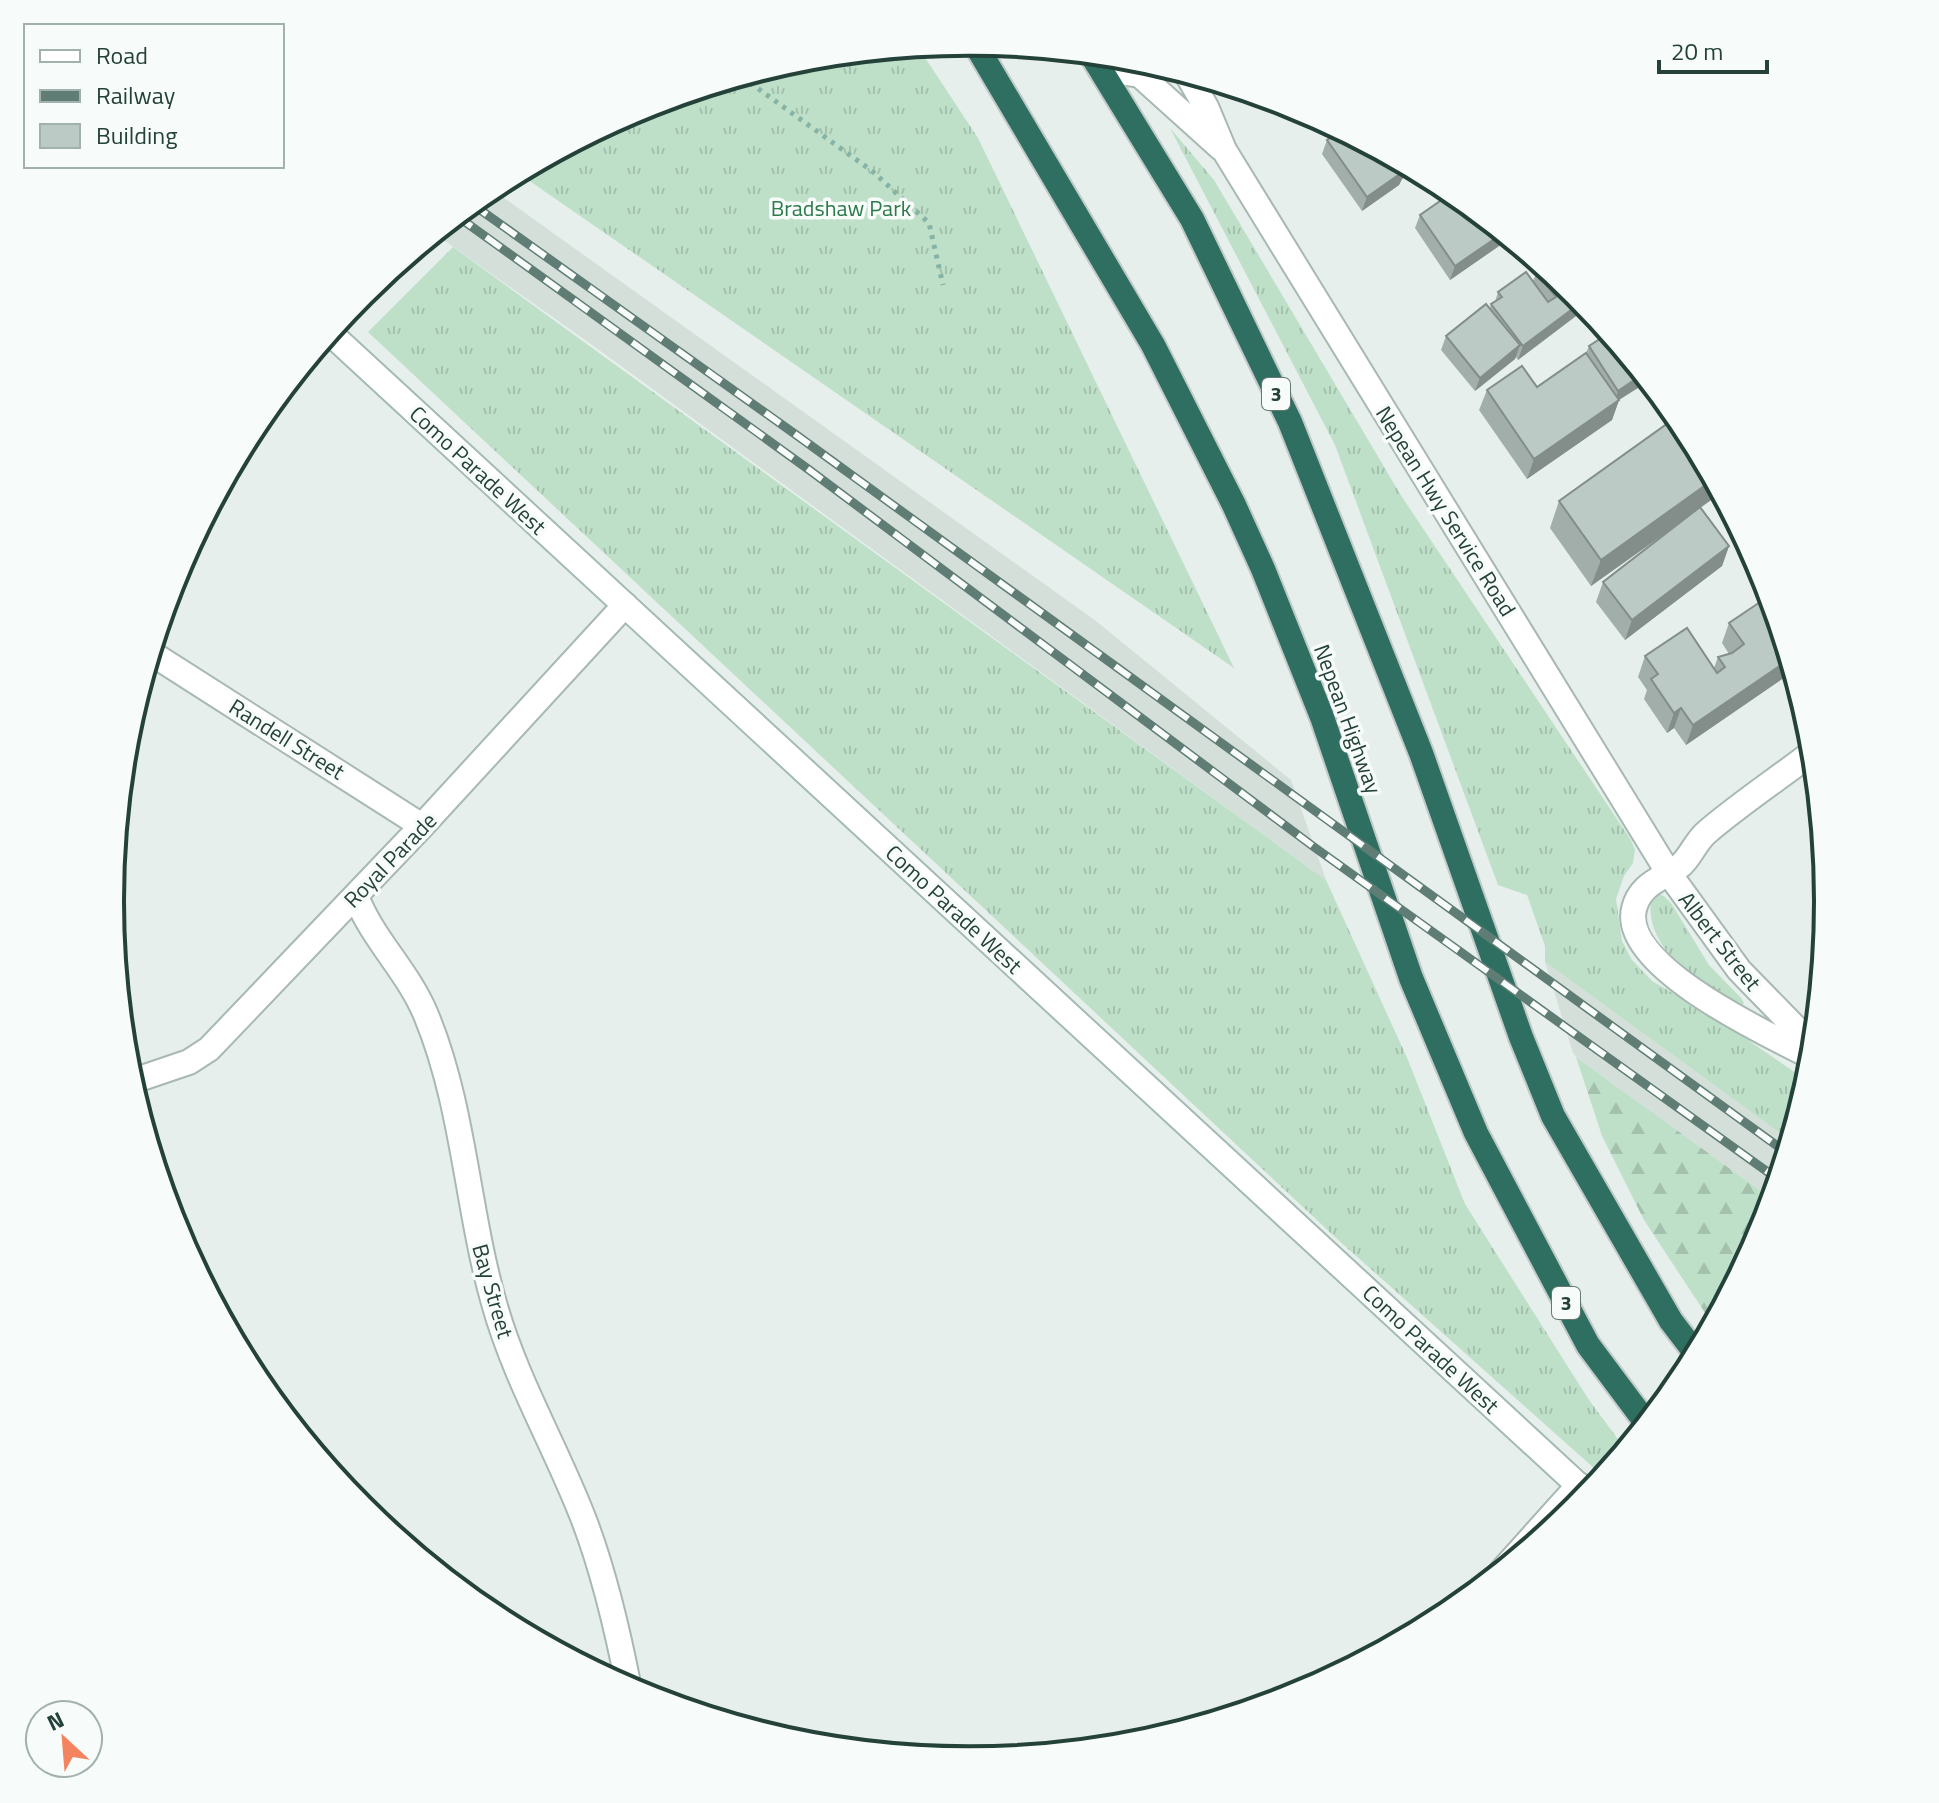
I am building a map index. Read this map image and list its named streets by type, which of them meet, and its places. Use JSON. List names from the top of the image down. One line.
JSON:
{"streets":{"highway":["3","Nepean Highway"],"street":["Como Parade West","Nepean Hwy Service Road","Randell Street","Royal Parade","Albert Street","Bay Street"]},"crossings":[["Como Parade West","Royal Parade"],["Nepean Hwy Service Road","Albert Street"],["Randell Street","Royal Parade"],["Royal Parade","Bay Street"]],"parks":["Bradshaw Park"],"legend":["Road","Railway","Building"],"scale_bar":"20 m","north":"top left"}
